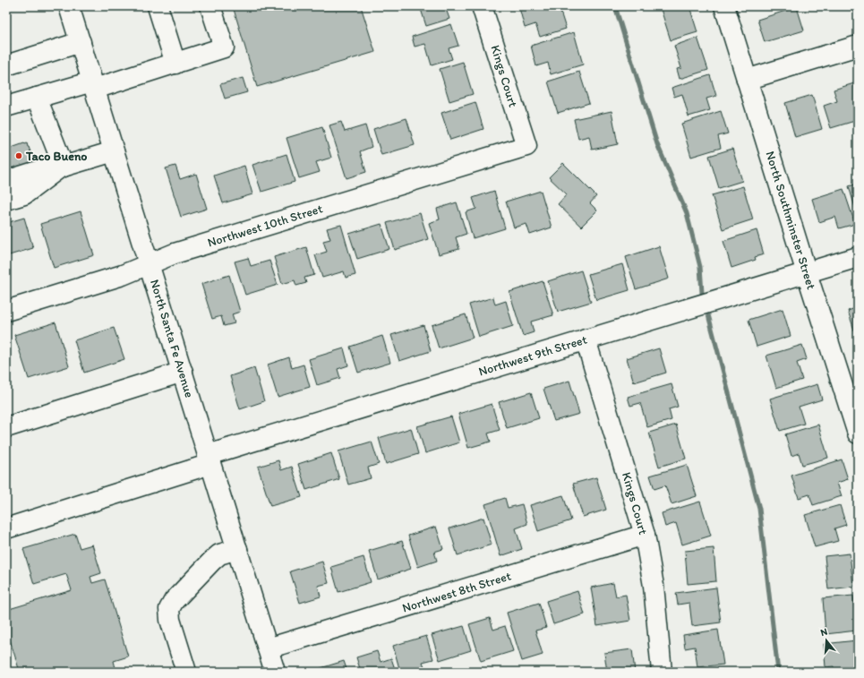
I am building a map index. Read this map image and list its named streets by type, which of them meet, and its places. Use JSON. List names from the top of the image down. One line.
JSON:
{"streets":{"street":["Kings Court","North Southminster Street","Northwest 10th Street","North Santa Fe Avenue","Northwest 9th Street","Northwest 8th Street"]},"crossings":[["Kings Court","Northwest 10th Street"],["Kings Court","Northwest 9th Street"],["Kings Court","Northwest 8th Street"],["North Southminster Street","Northwest 9th Street"],["Northwest 10th Street","North Santa Fe Avenue"],["North Santa Fe Avenue","Northwest 9th Street"],["North Santa Fe Avenue","Northwest 8th Street"]],"places":["Taco Bueno"],"north":"top"}
